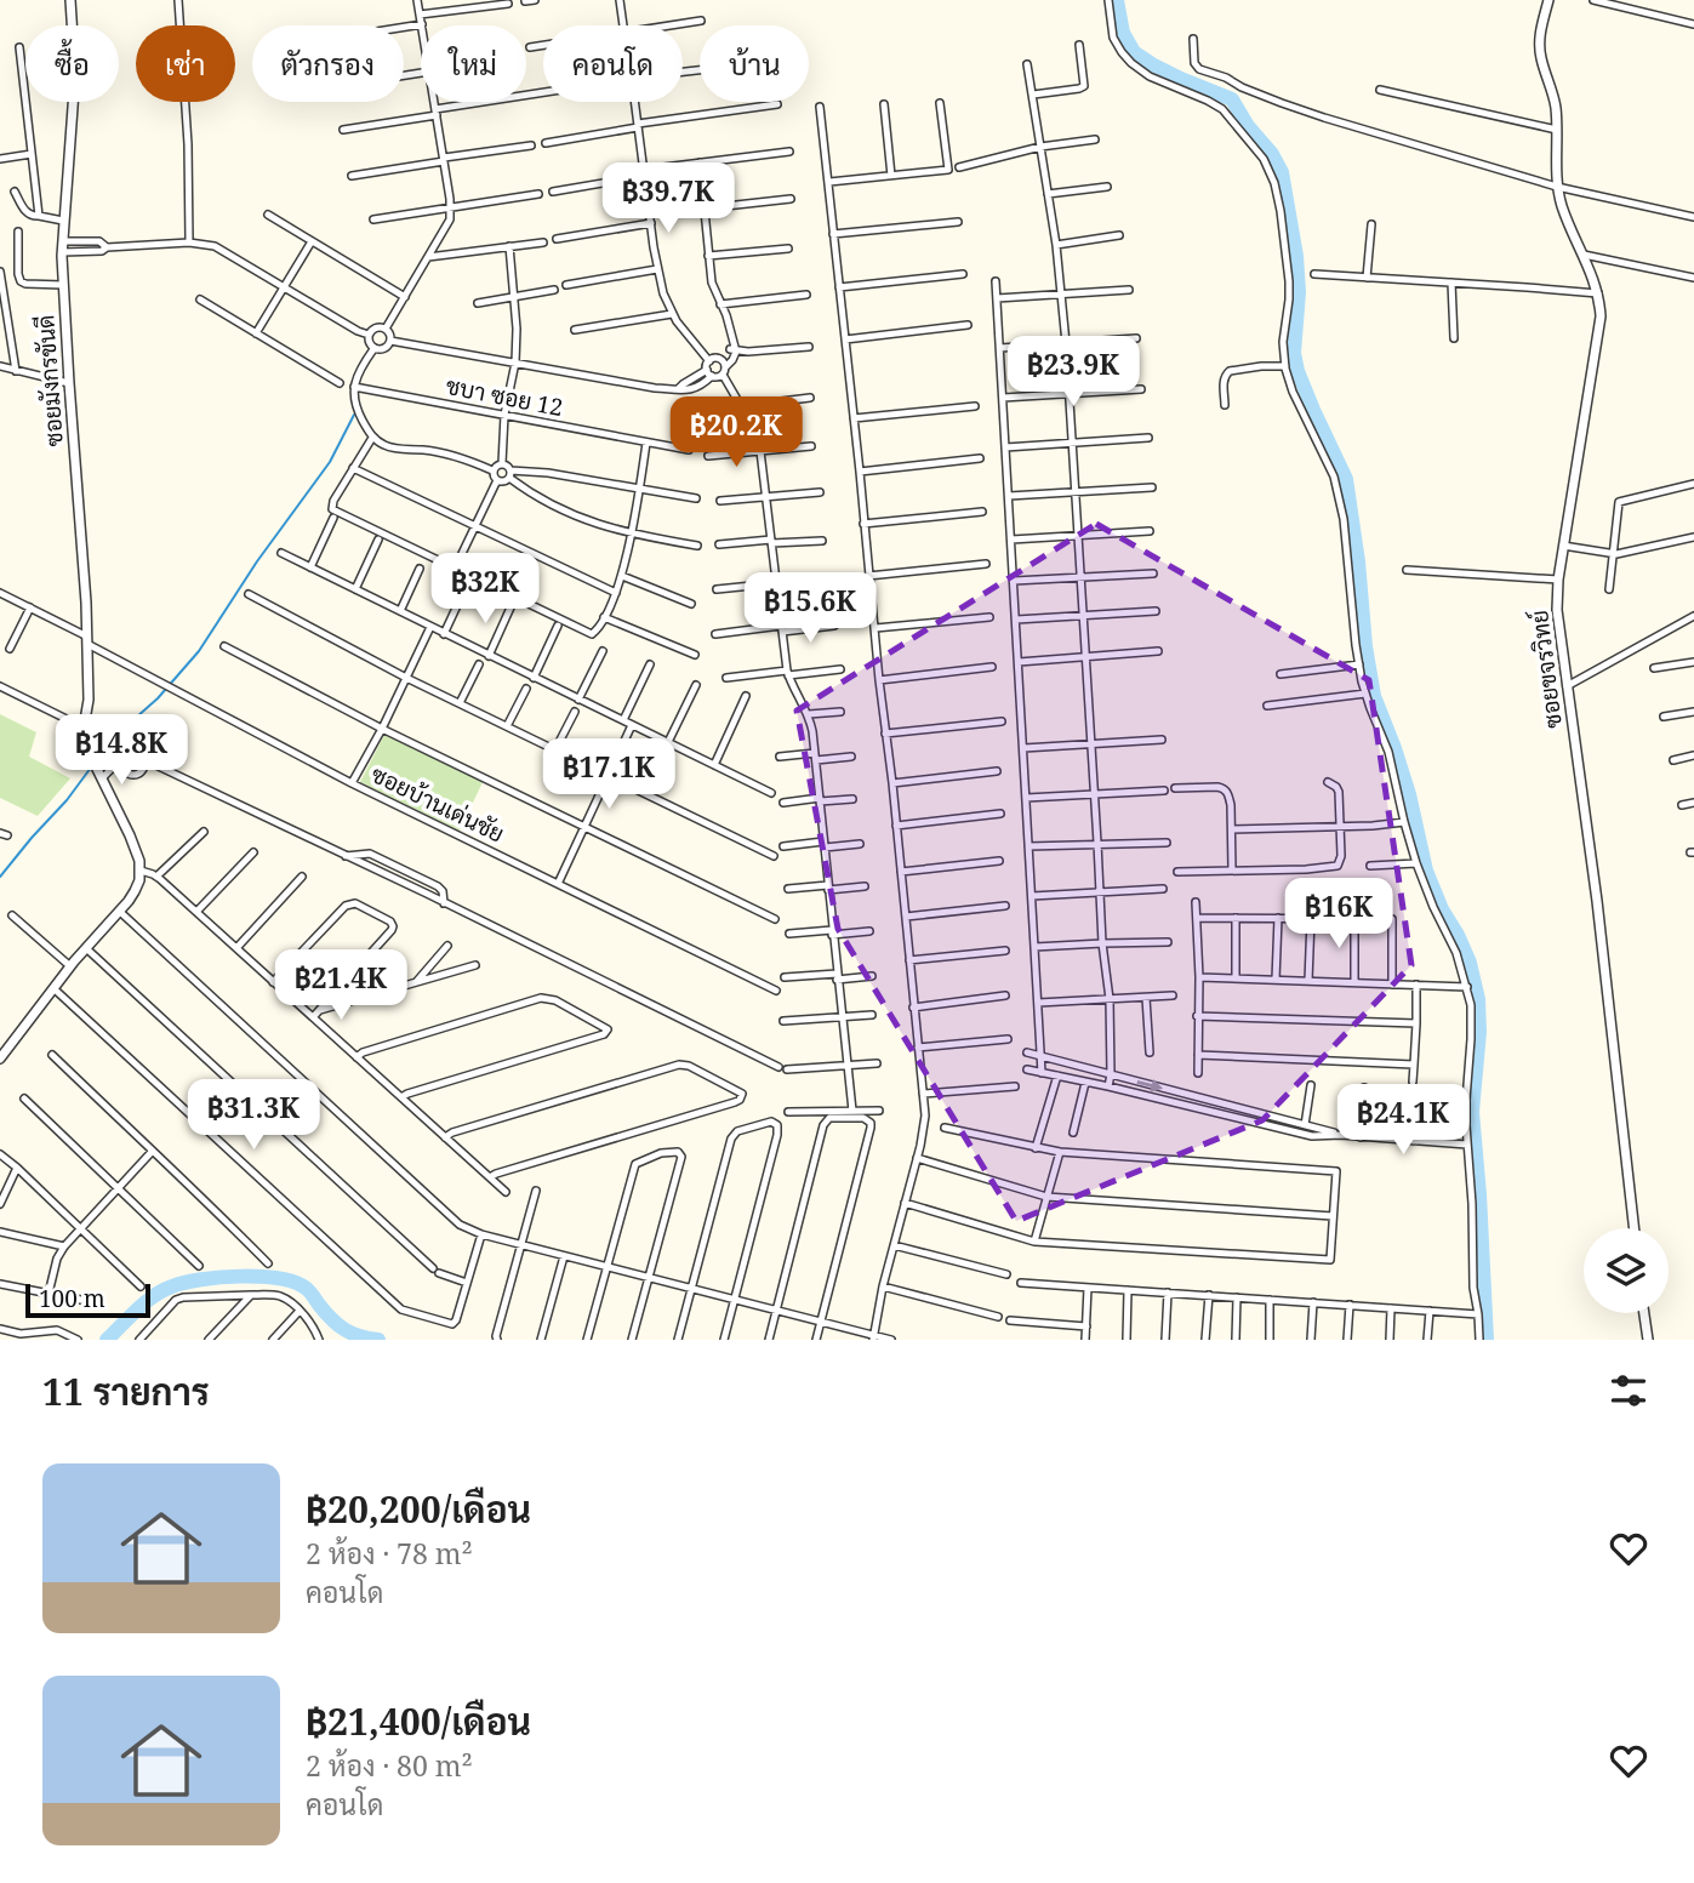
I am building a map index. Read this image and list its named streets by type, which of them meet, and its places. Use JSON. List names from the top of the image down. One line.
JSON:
{"streets":{"street":["ซอยมังกรขันดี","ชบา ซอย 12","ซอยขจรวิทย์","ซอยบ้านเด่นชัย"]},"crossings":[["ซอยมังกรขันดี","ซอยบ้านเด่นชัย"]],"scale_bar":"100 m","page":{"chip":["ซื้อ","เช่า","ตัวกรอง","ใหม่","คอนโด","บ้าน"],"price":["฿39.7K","฿23.9K","฿20.2K","฿32K","฿15.6K","฿14.8K","฿17.1K","฿16K","฿21.4K","฿31.3K","฿24.1K"],"scale":"100 m","heading":"11 รายการ","list":[{"name":"฿20,200/เดือน","note":"2 ห้อง · 78 m² · คอนโด"},{"name":"฿21,400/เดือน","note":"2 ห้อง · 80 m² · คอนโด"}]}}
